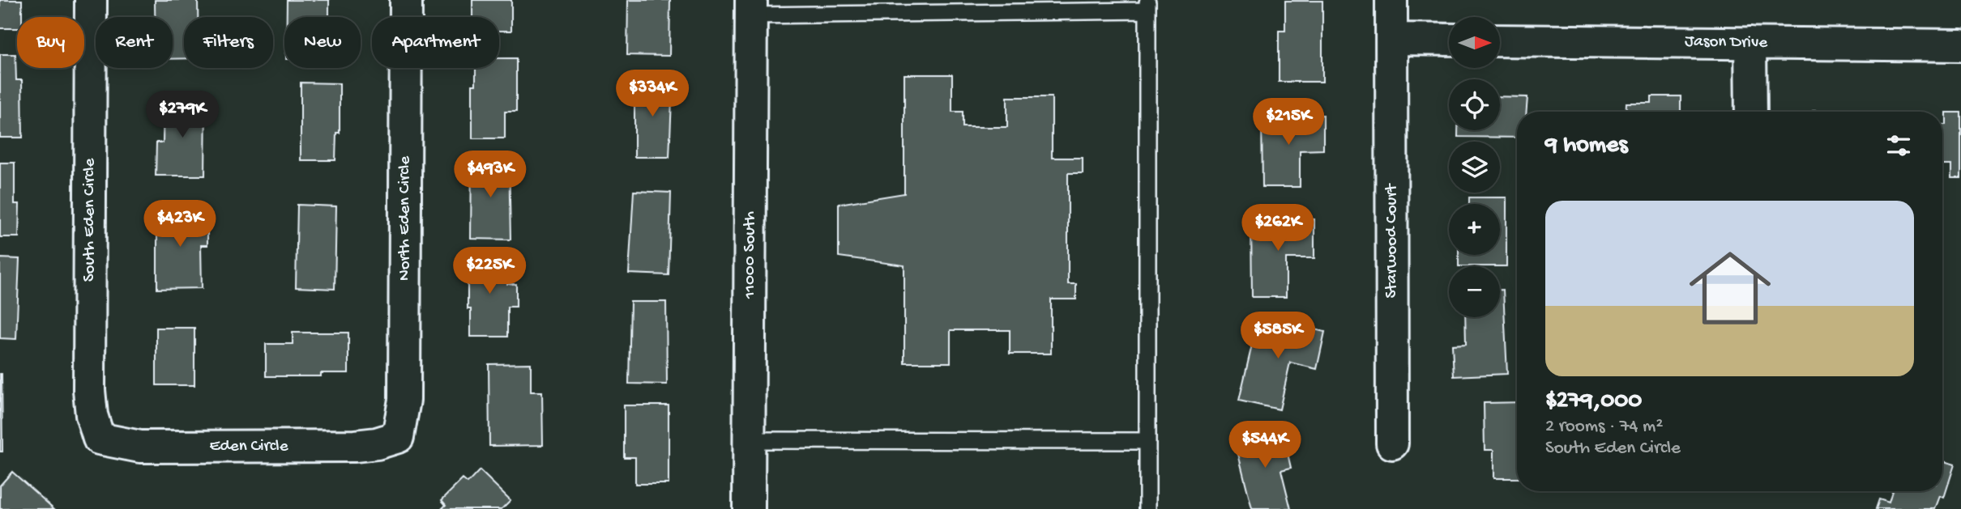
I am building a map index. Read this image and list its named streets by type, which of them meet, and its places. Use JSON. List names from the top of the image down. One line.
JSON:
{"streets":{"street":["Jason Drive","North Eden Circle","South Eden Circle","Starwood Court","11000 South","Eden Circle"]},"crossings":[["North Eden Circle","Eden Circle"],["South Eden Circle","Eden Circle"]],"north":"right","page":{"map_buttons":["+","−"],"chip":["Buy","Rent","Filters","New","Apartment"],"price":["$334K","$279K","$215K","$493K","$423K","$262K","$225K","$585K","$544K"],"heading":"9 homes","list":[{"name":"$279,000","note":"2 rooms · 74 m² · South Eden Circle"}]}}
